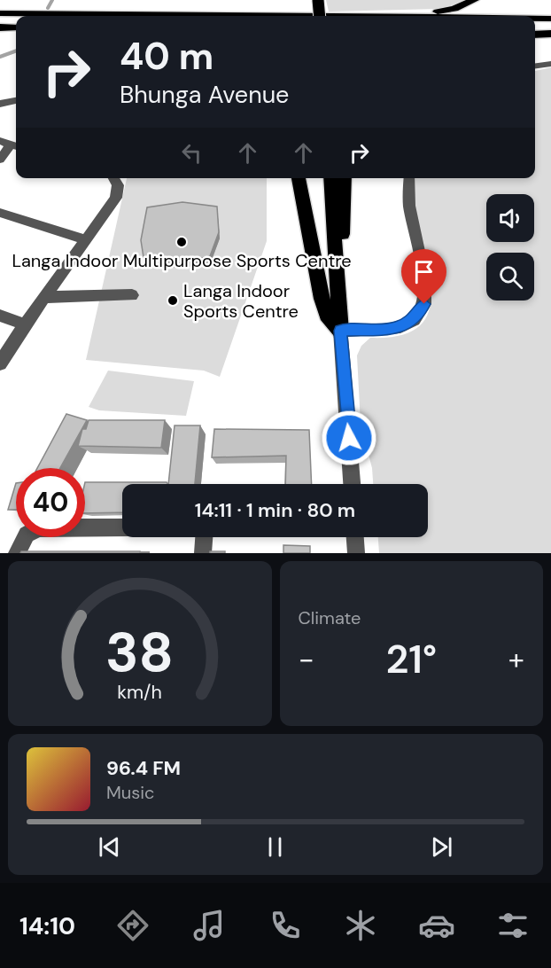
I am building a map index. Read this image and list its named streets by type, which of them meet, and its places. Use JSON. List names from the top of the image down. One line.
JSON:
{"places":["Langa Indoor Multipurpose Sports Centre","Langa Indoor Sports Centre"],"page":{"turn":["40 m","Bhunga Avenue"],"limit":"40","trip":"14:11 · 1 min · 80 m","tile":"Climate","heat":["−","21°","+"],"song":["96.4 FM","Music"],"tabs":"14:10","gauge":["38","km/h"]}}
